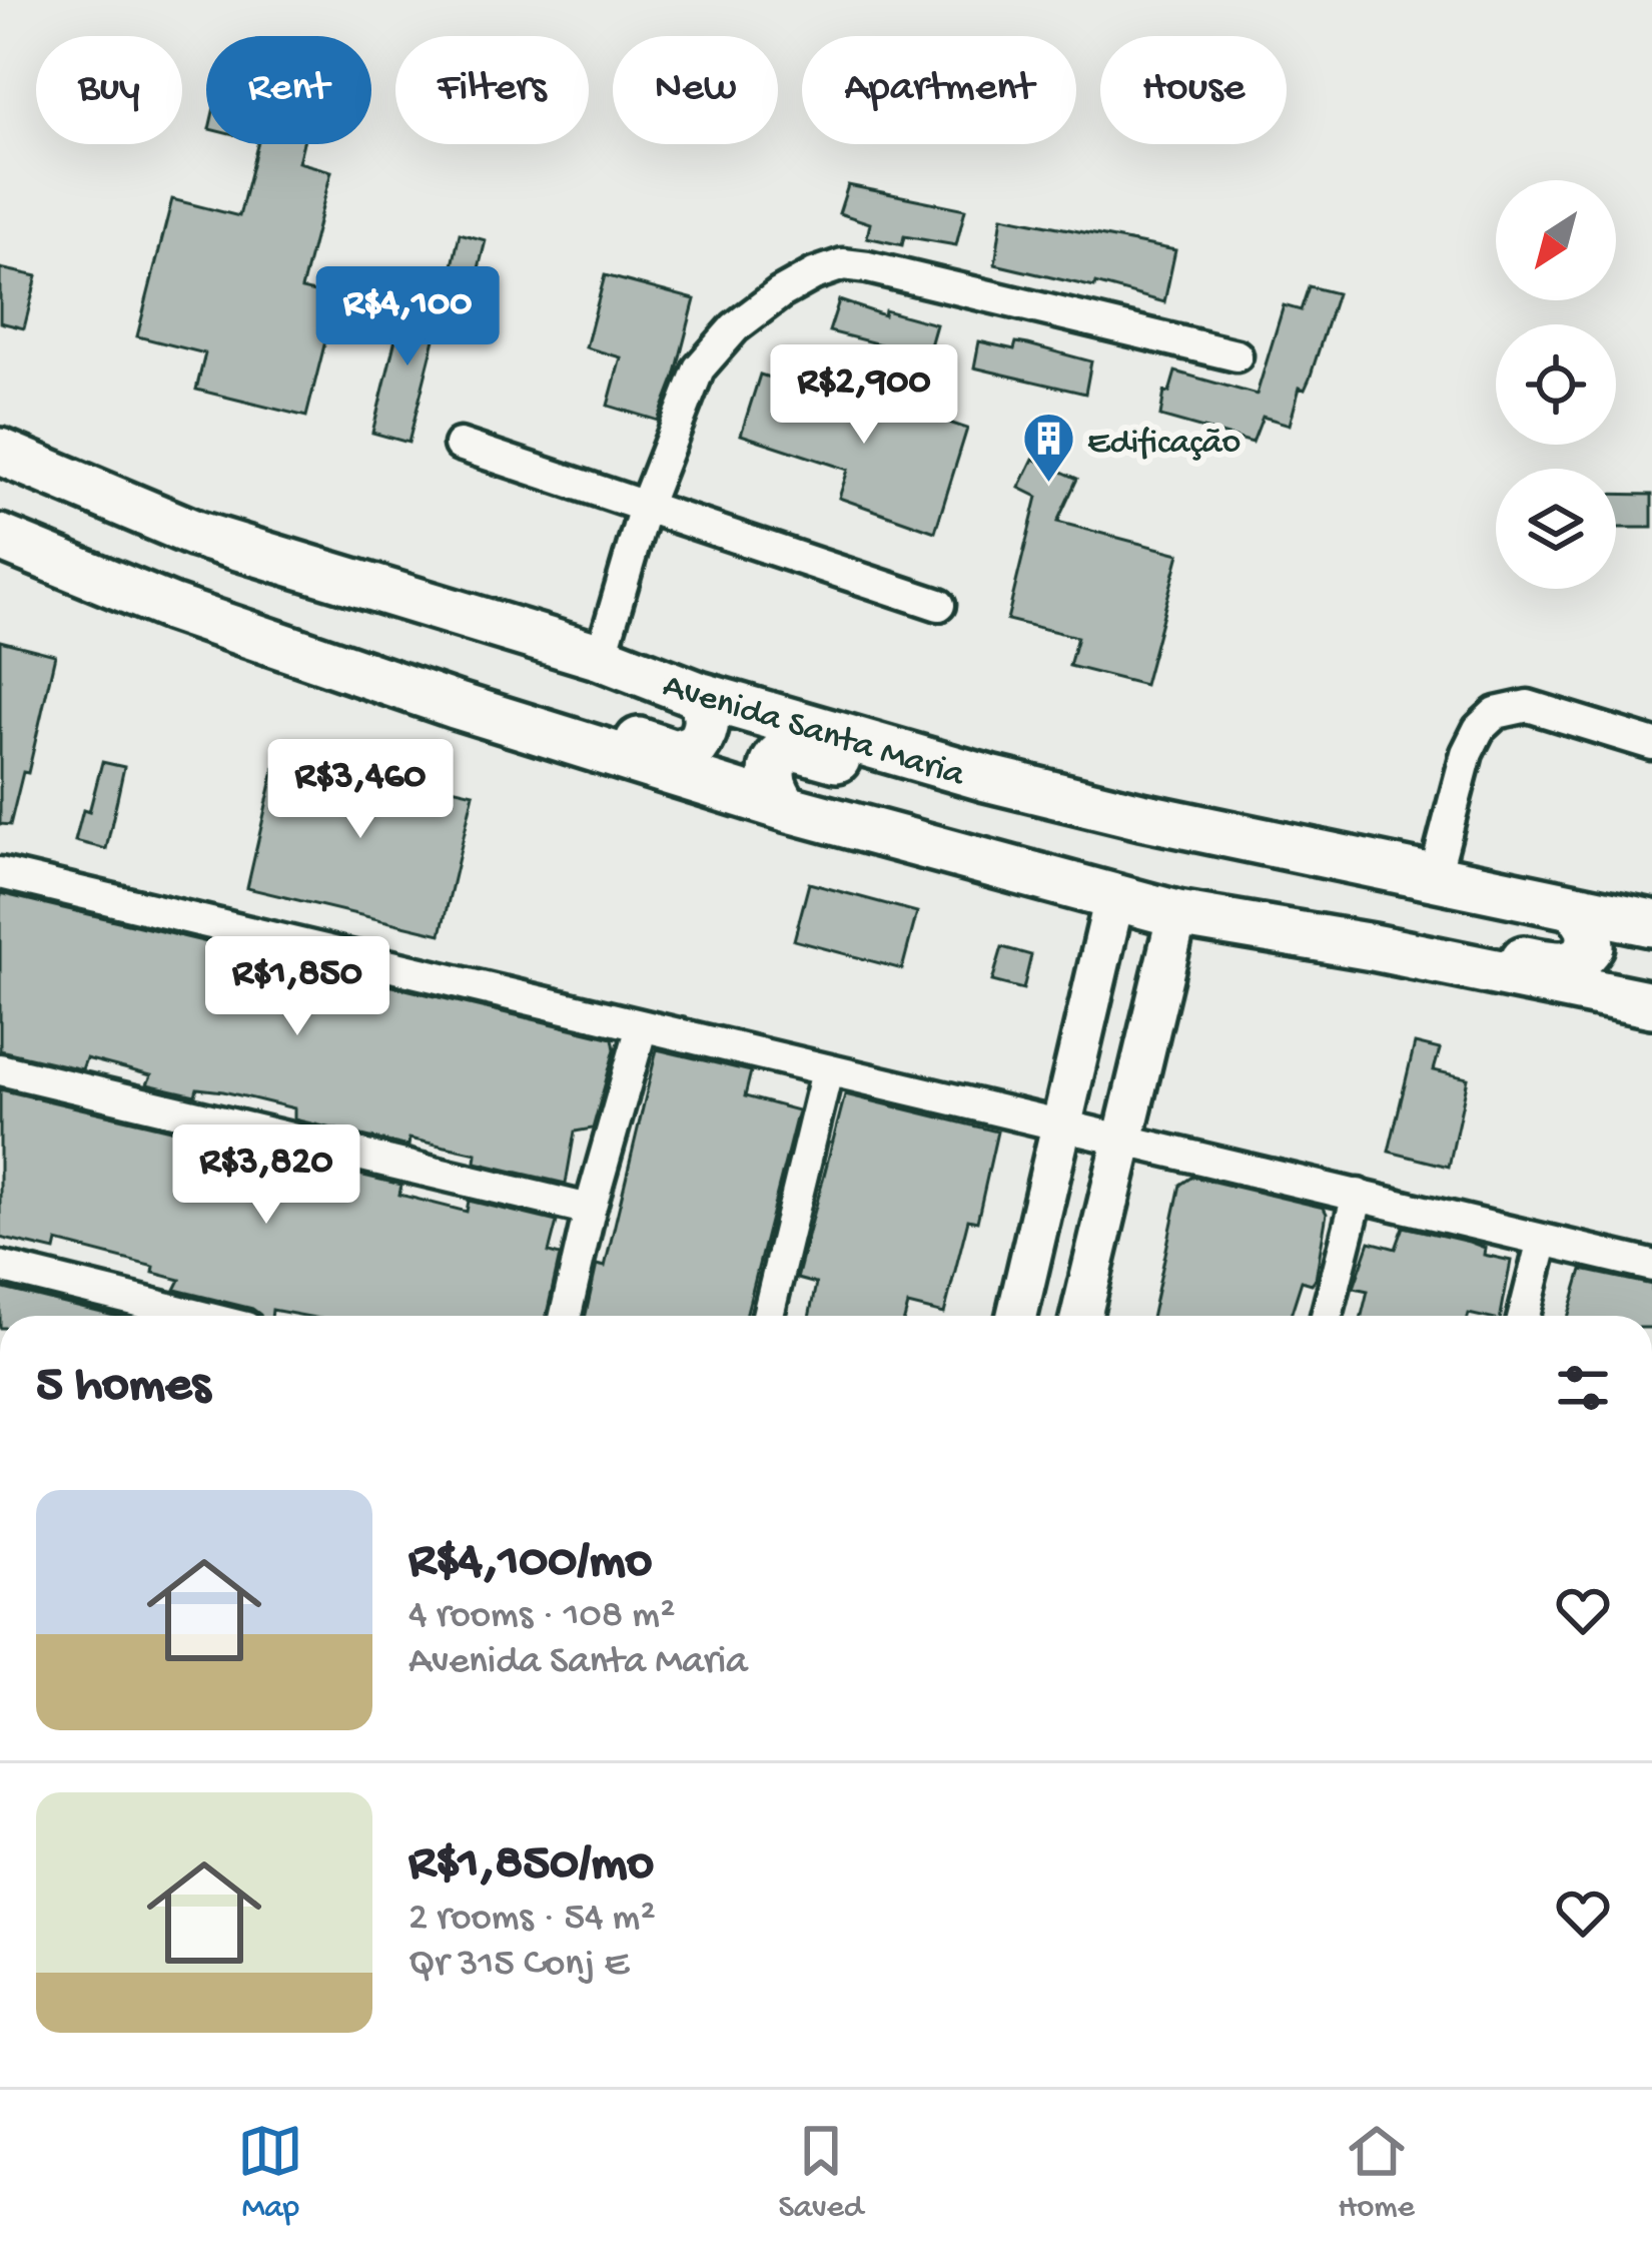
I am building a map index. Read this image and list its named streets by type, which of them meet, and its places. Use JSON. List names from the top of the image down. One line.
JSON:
{"streets":{"main road":["Avenida Santa Maria"]},"places":{"building":["Edificação"]},"north":"bottom left","page":{"chip":["Buy","Rent","Filters","New","Apartment","House"],"price":["R$4,100","R$2,900","R$3,460","R$1,850","R$3,820"],"heading":"5 homes","list":[{"name":"R$4,100/mo","note":"4 rooms · 108 m² · Avenida Santa Maria"},{"name":"R$1,850/mo","note":"2 rooms · 54 m² · Qr 315 Conj E"}],"tabs":["Map","Saved","Home"]}}
